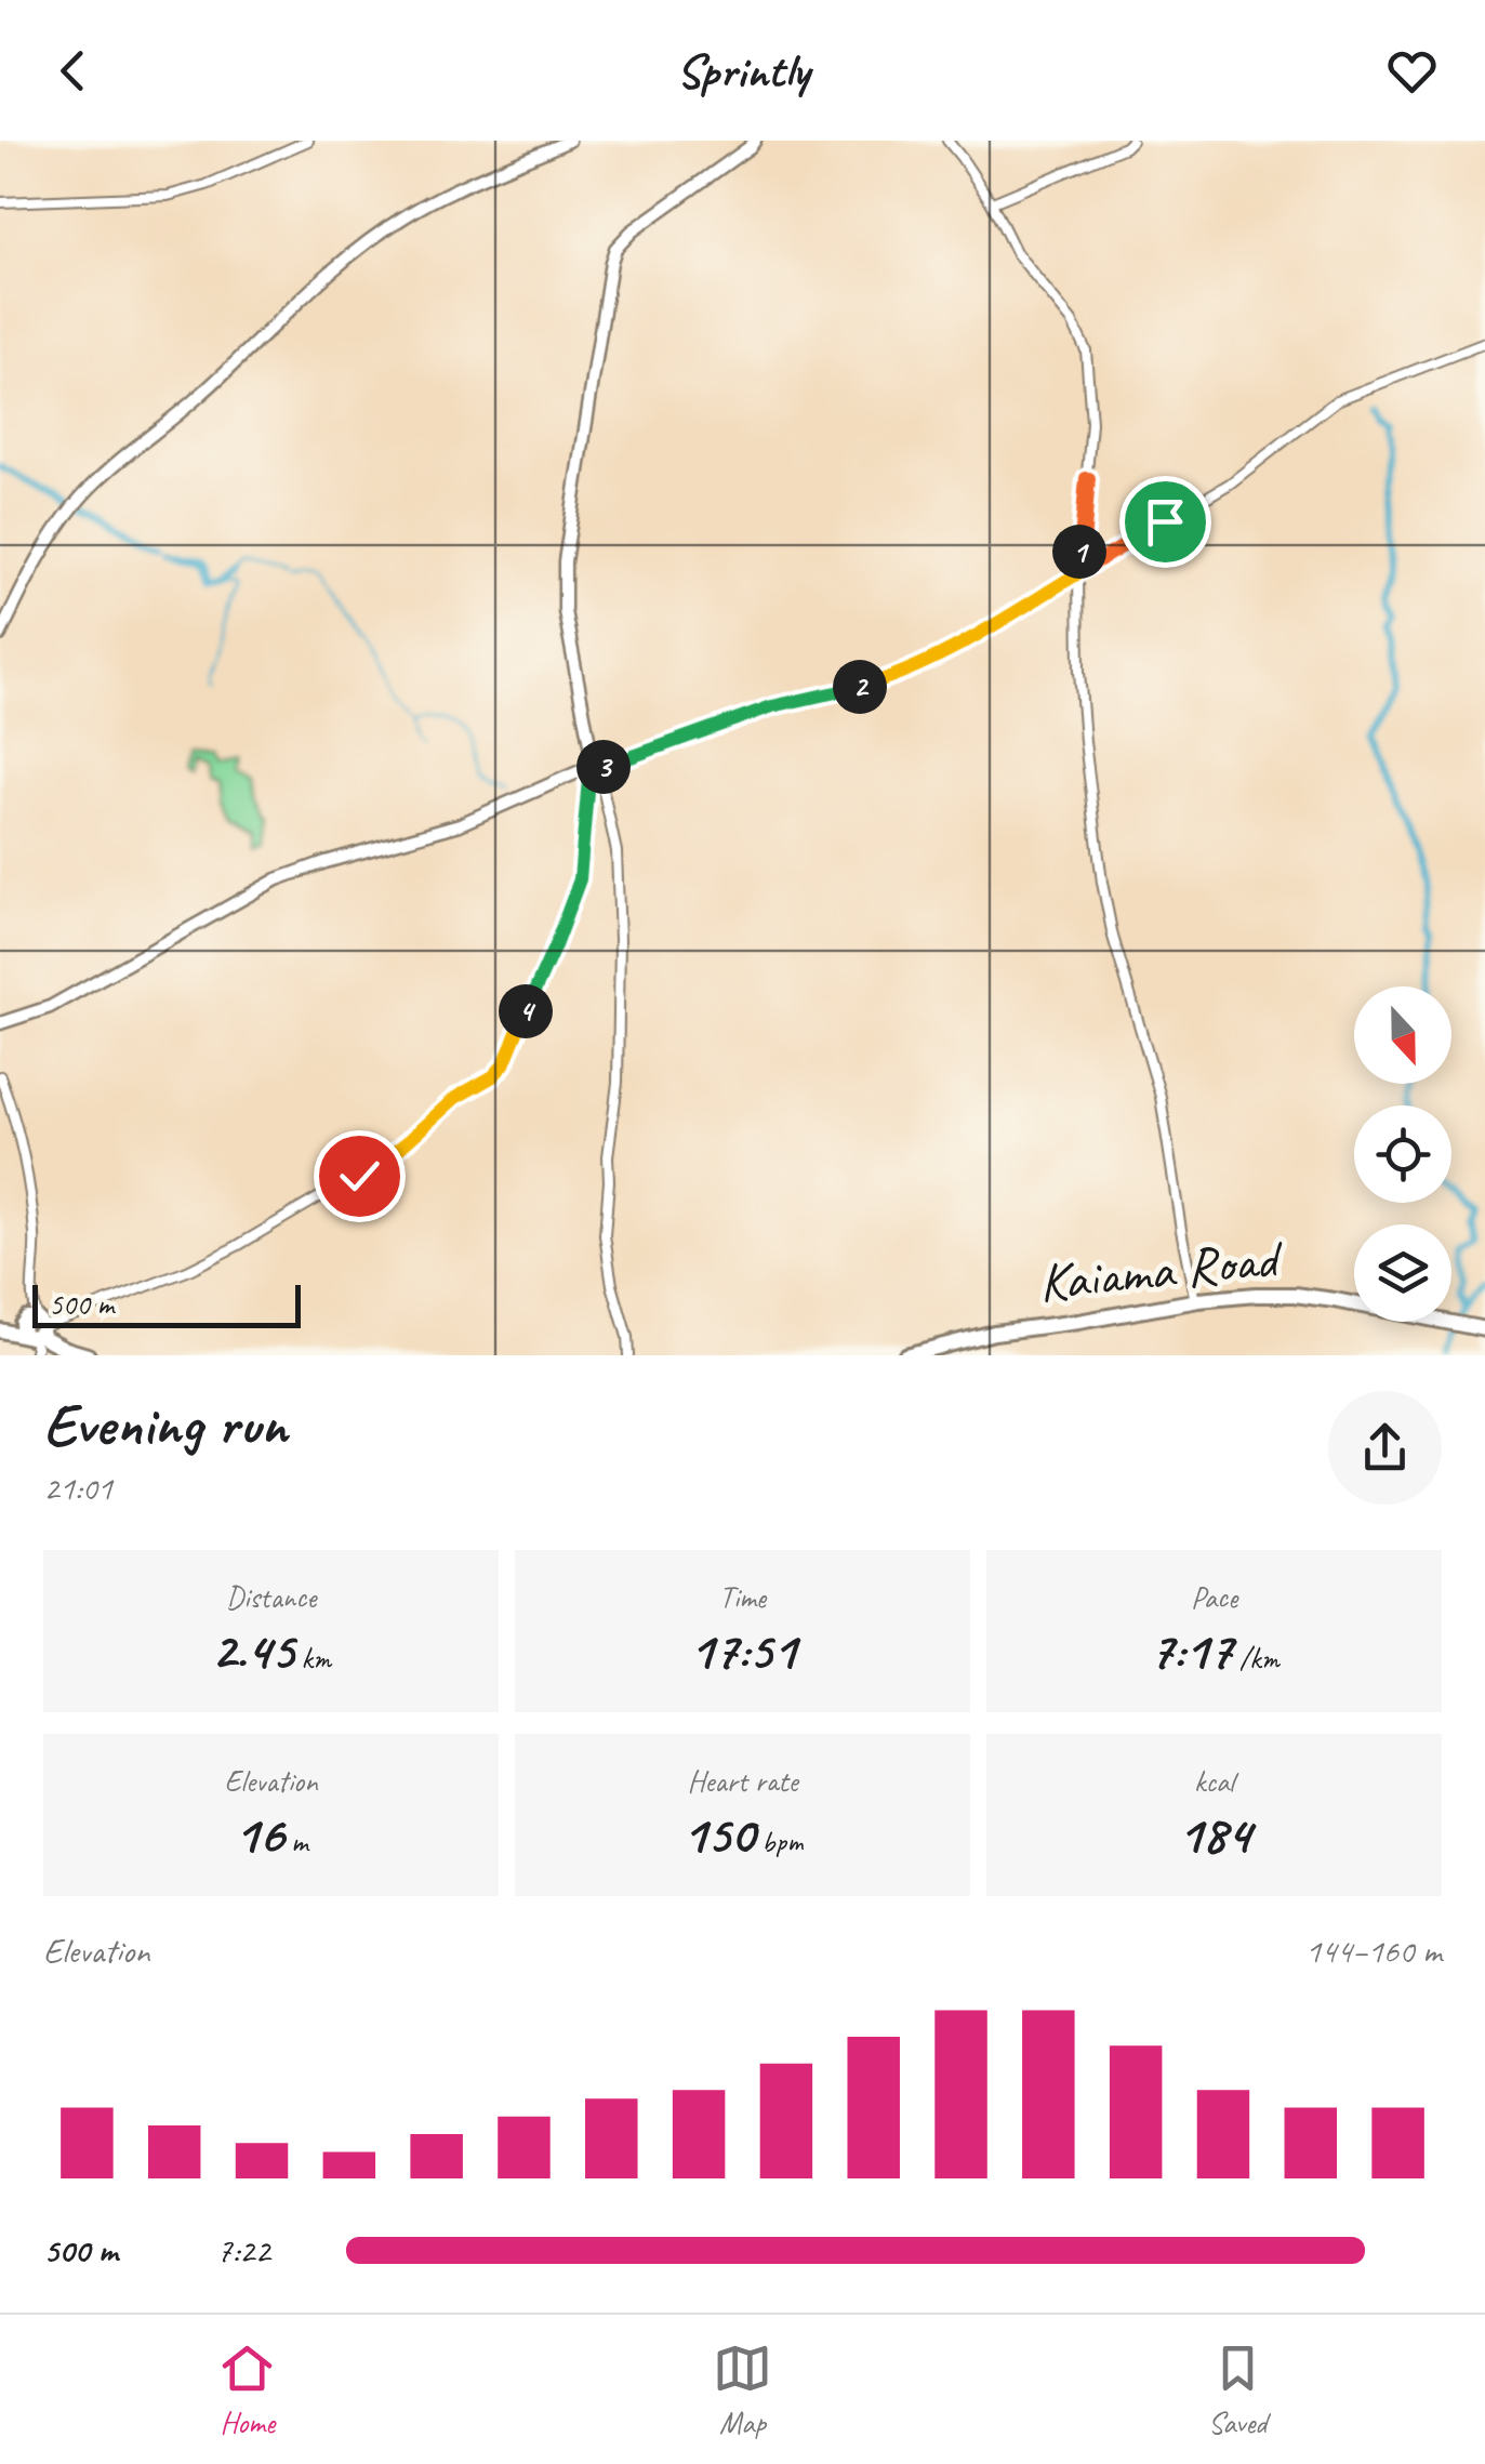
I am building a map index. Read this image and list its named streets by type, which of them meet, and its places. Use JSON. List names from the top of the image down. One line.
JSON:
{"streets":{"highway":["Kaiama Road"]},"scale_bar":"500 m","north":"bottom","page":{"header":"Sprintly","pins":["1","2","3","4"],"scale":"500 m","heading":["Evening run","21:01"],"stats":[["Distance","2.45 km"],["Time","17:51"],["Pace","7:17 /km"],["Elevation","16 m"],["Heart rate","150 bpm"],["kcal","184"]],"chart":["Elevation","144–160 m"],"list":[{"name":"500 m","note":"7:22"}],"tabs":["Home","Map","Saved"]}}
